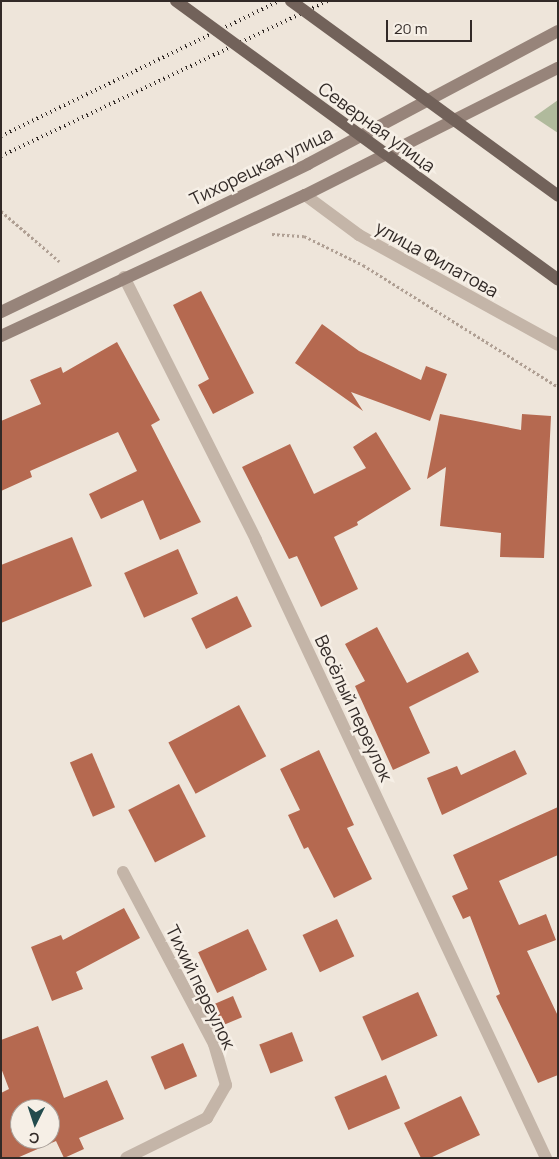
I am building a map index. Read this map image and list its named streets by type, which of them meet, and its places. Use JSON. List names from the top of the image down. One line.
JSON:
{"streets":{"main road":["Северная улица","Тихорецкая улица"],"street":["улица Филатова","Весёлый переулок","Тихий переулок"]},"scale_bar":"20 m","north":"bottom"}
